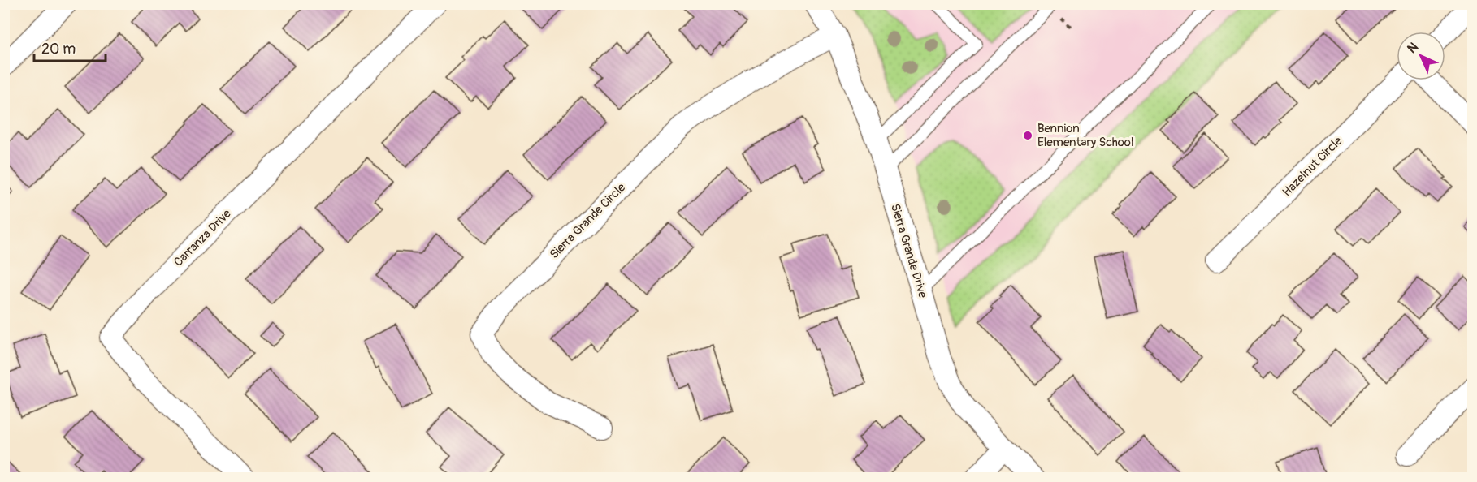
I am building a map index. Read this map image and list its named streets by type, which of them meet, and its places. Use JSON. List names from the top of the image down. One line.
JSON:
{"streets":{"street":["Hazelnut Circle","Sierra Grande Circle","Carranza Drive","Sierra Grande Drive"]},"crossings":[["Sierra Grande Circle","Sierra Grande Drive"]],"places":["Bennion Elementary School"],"scale_bar":"20 m","north":"top left"}
